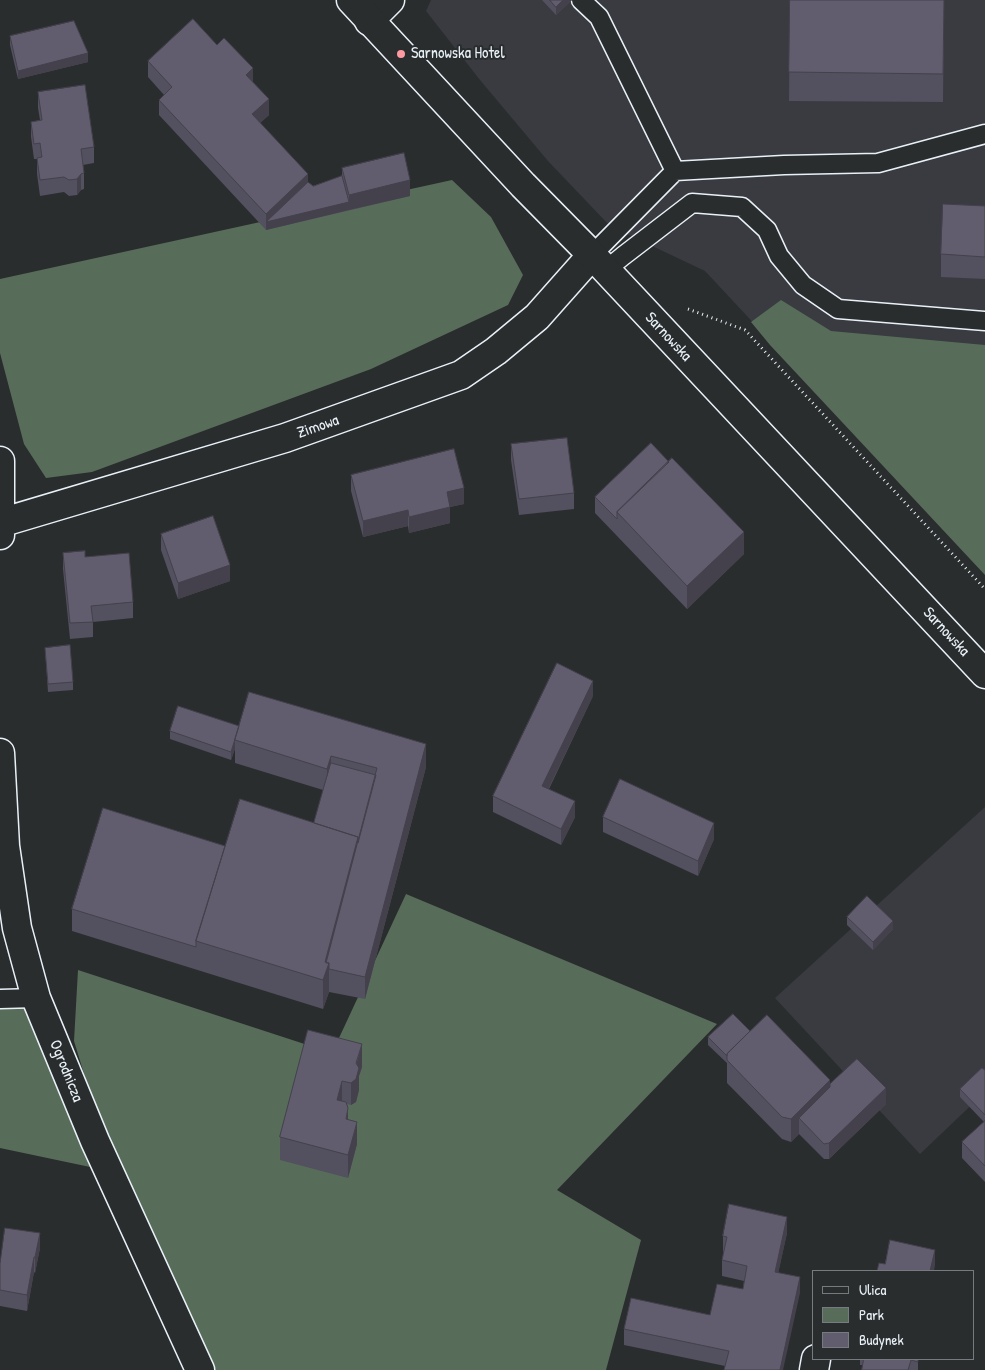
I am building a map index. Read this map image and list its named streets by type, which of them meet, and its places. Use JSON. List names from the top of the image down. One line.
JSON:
{"streets":{"street":["Sarnowska","Zimowa","Ogrodnicza"]},"crossings":[["Sarnowska","Zimowa"]],"places":["Sarnowska Hotel"],"legend":["Ulica","Park","Budynek"]}
